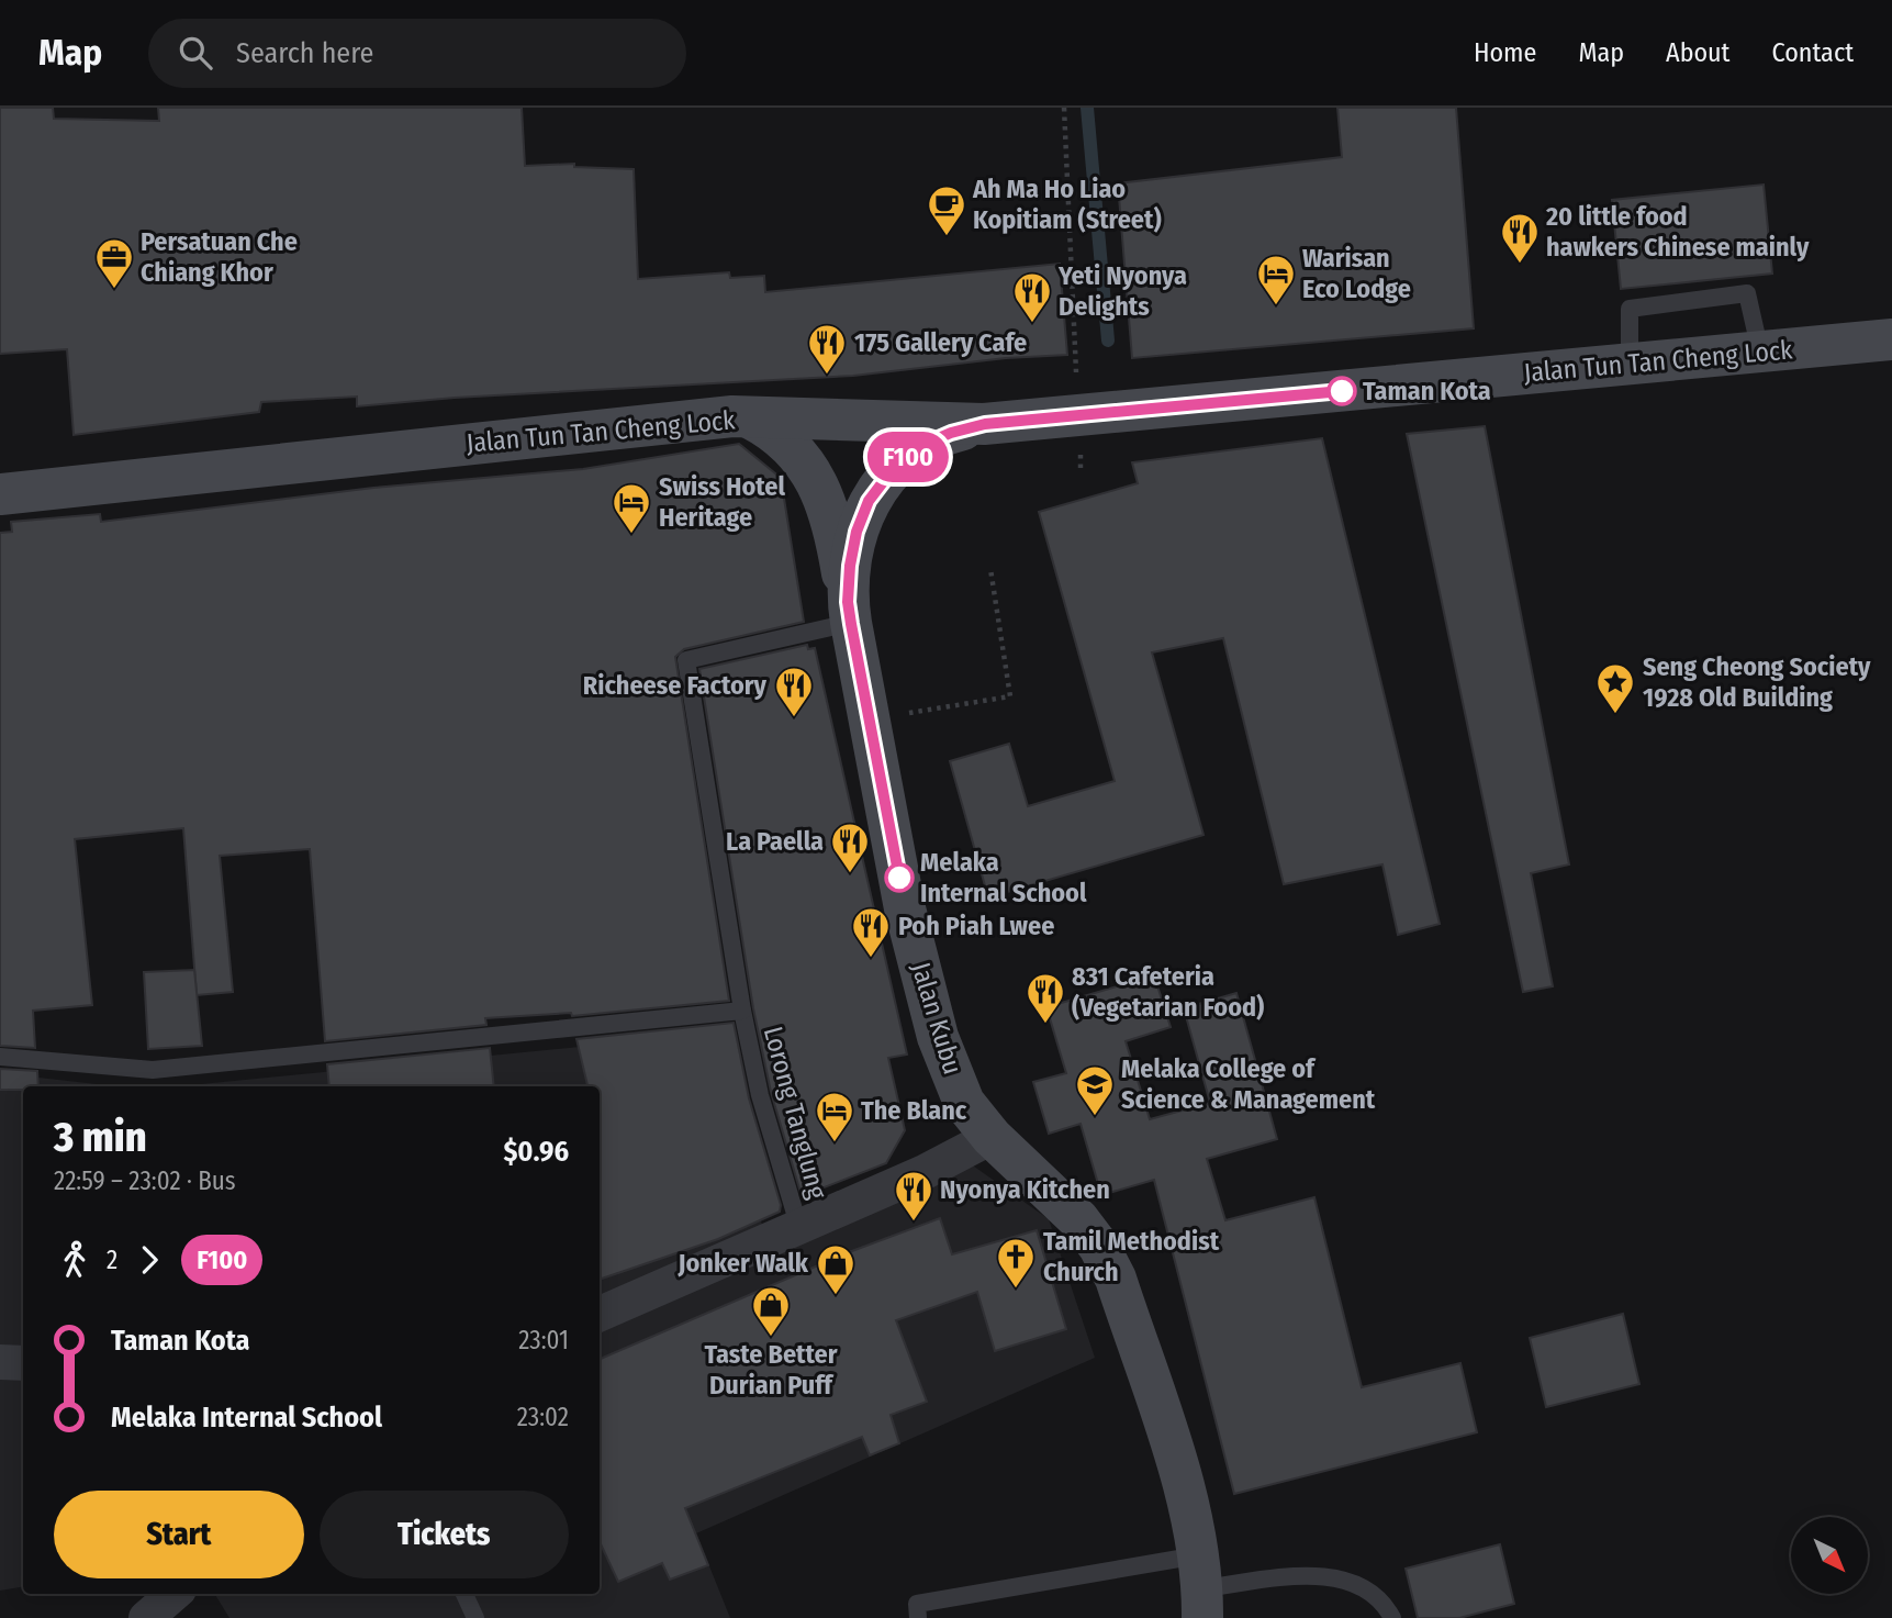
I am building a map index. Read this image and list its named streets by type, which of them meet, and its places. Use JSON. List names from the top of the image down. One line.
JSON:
{"streets":{"main road":["Jalan Tun Tan Cheng Lock","Jalan Kubu"],"lane":["Lorong Tanglung"]},"crossings":[["Jalan Tun Tan Cheng Lock","Jalan Kubu"],["Jalan Kubu","Lorong Tanglung"]],"places":{"cafe":["Ah Ma Ho Liao Kopitiam (Street)"],"restaurant":["20 little food hawkers Chinese mainly","Yeti Nyonya Delights","175 Gallery Cafe","Richeese Factory","La Paella","Poh Piah Lwee","831 Cafeteria (Vegetarian Food)","Nyonya Kitchen"],"office":["Persatuan Che Chiang Khor"],"hotel":["Warisan Eco Lodge","Swiss Hotel Heritage","The Blanc"],"other":["Taman Kota","Melaka Internal School"],"place":["Seng Cheong Society 1928 Old Building"],"school or university":["Melaka College of Science & Management"],"church":["Tamil Methodist Church"],"shop":["Jonker Walk","Taste Better Durian Puff"]},"lines":["bus line F100"],"north":"bottom right","page":{"header":"Map","search":"Search here","nav":["Home","Map","About","Contact"],"on_map":"F100","heading":["3 min","22:59 – 23:02 · Bus","$0.96"],"legs":["2","F100"],"list":[{"name":"Taman Kota","value":"23:01"},{"name":"Melaka Internal School","value":"23:02"}],"buttons":["Start","Tickets"]}}
